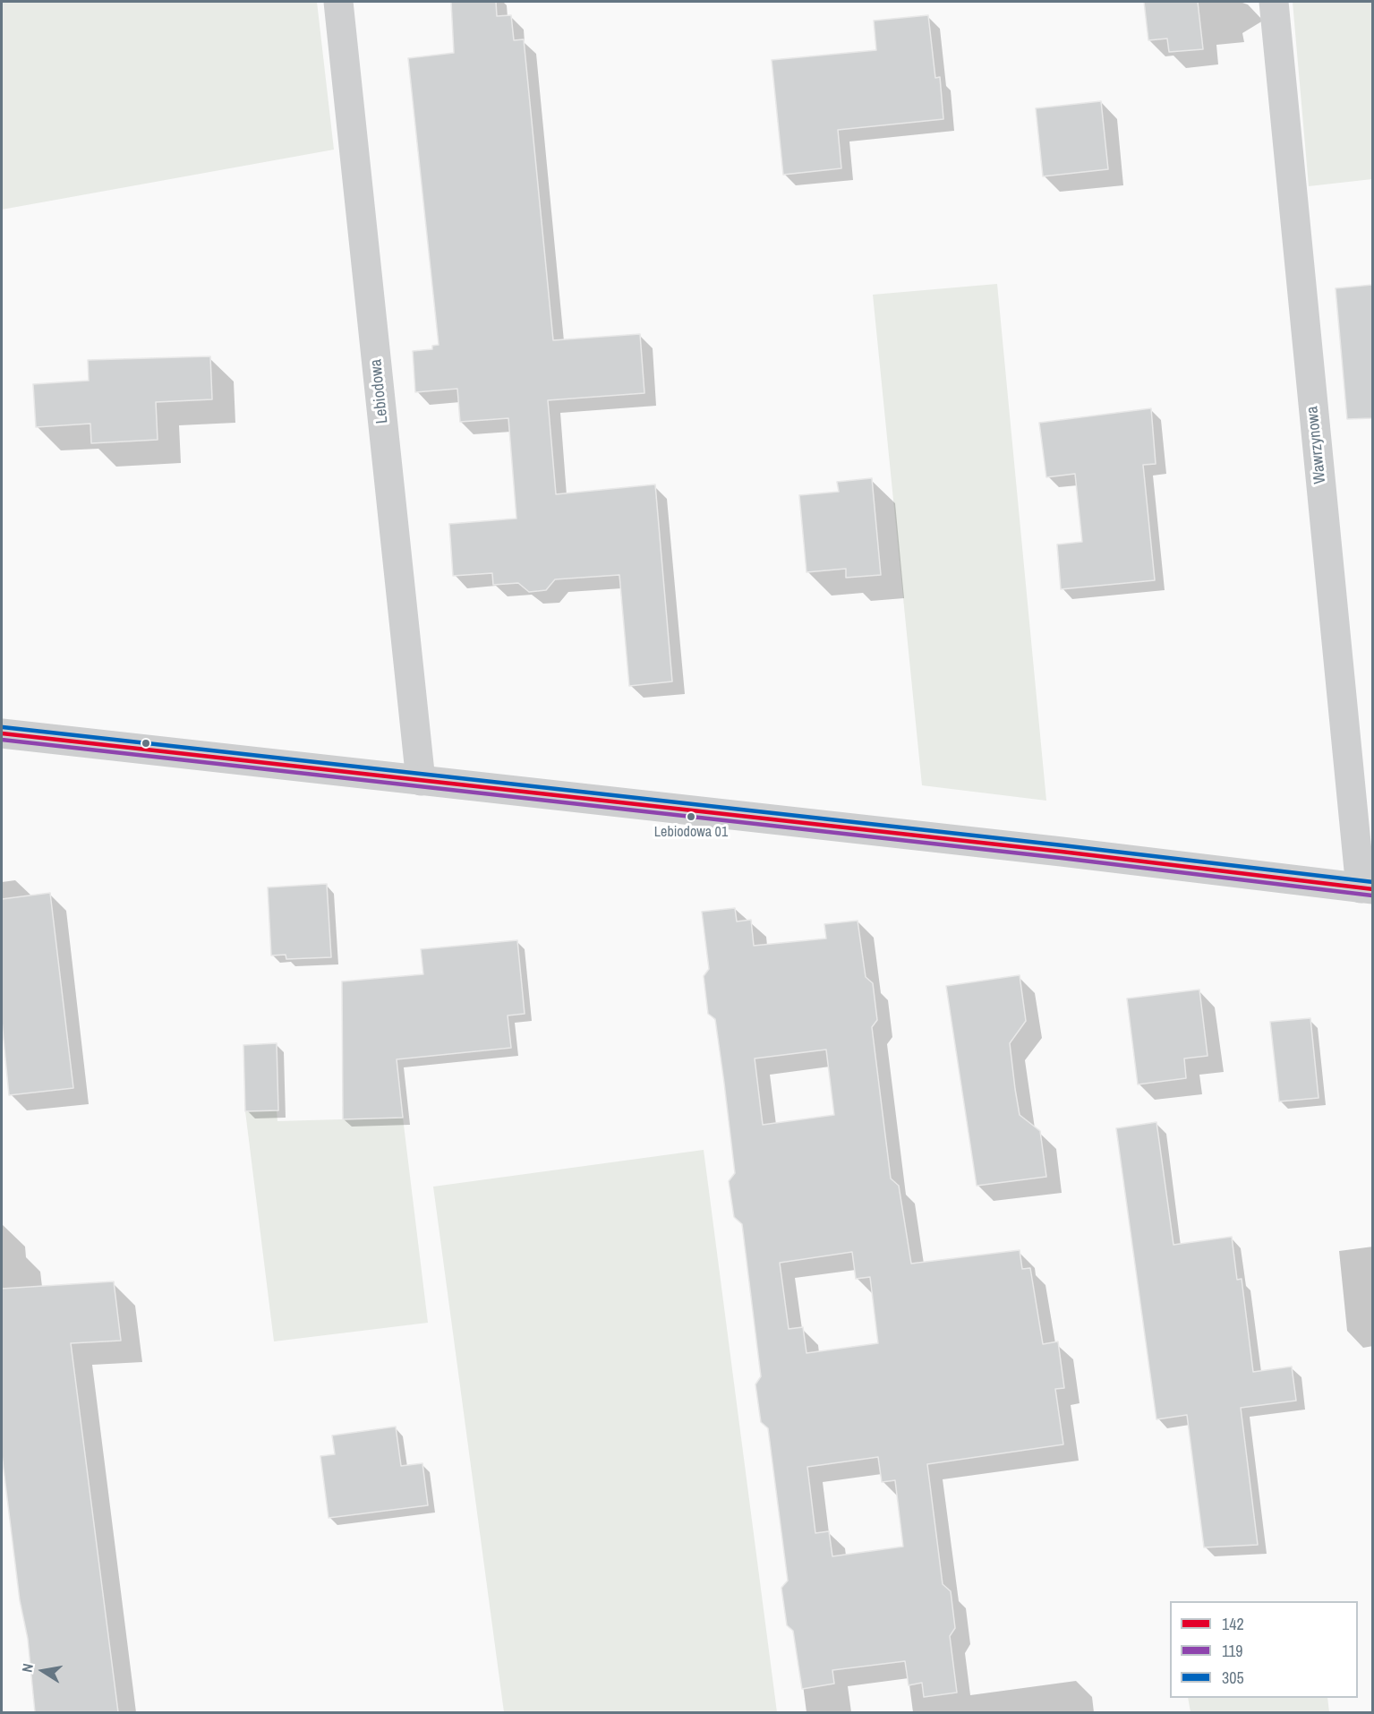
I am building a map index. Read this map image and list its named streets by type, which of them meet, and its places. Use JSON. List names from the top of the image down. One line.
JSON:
{"streets":{"street":["Lebiodowa","Wawrzynowa"]},"places":["Lebiodowa 01"],"lines":["transit line 305","transit line 142","transit line 119"],"legend":["142","119","305"],"north":"left"}
